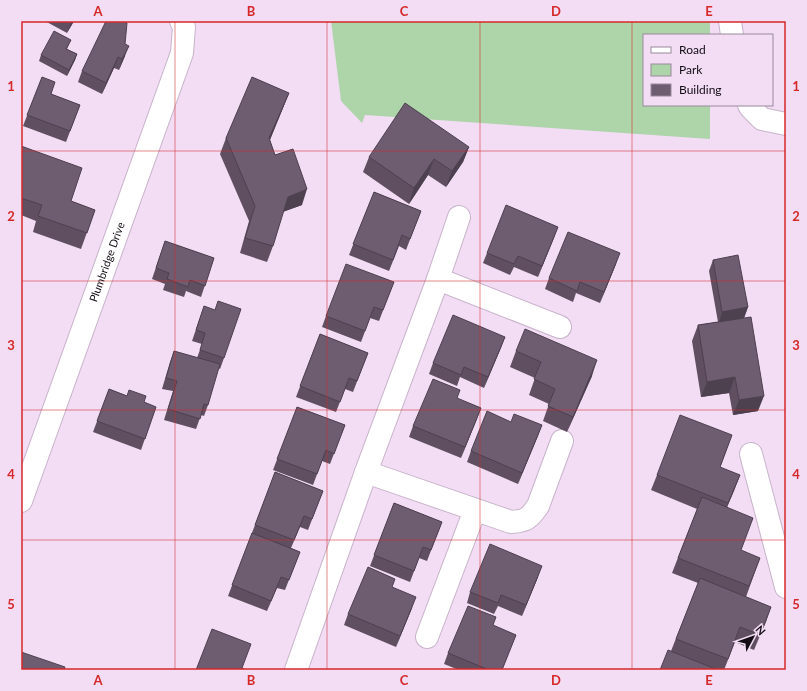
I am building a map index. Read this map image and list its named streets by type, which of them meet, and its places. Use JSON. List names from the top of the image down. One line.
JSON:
{"streets":{"street":["Plumbridge Drive"]},"legend":["Road","Park","Building"],"north":"top right","grid":{"columns":["A","B","C","D","E"],"rows":["1","2","3","4","5"]}}
